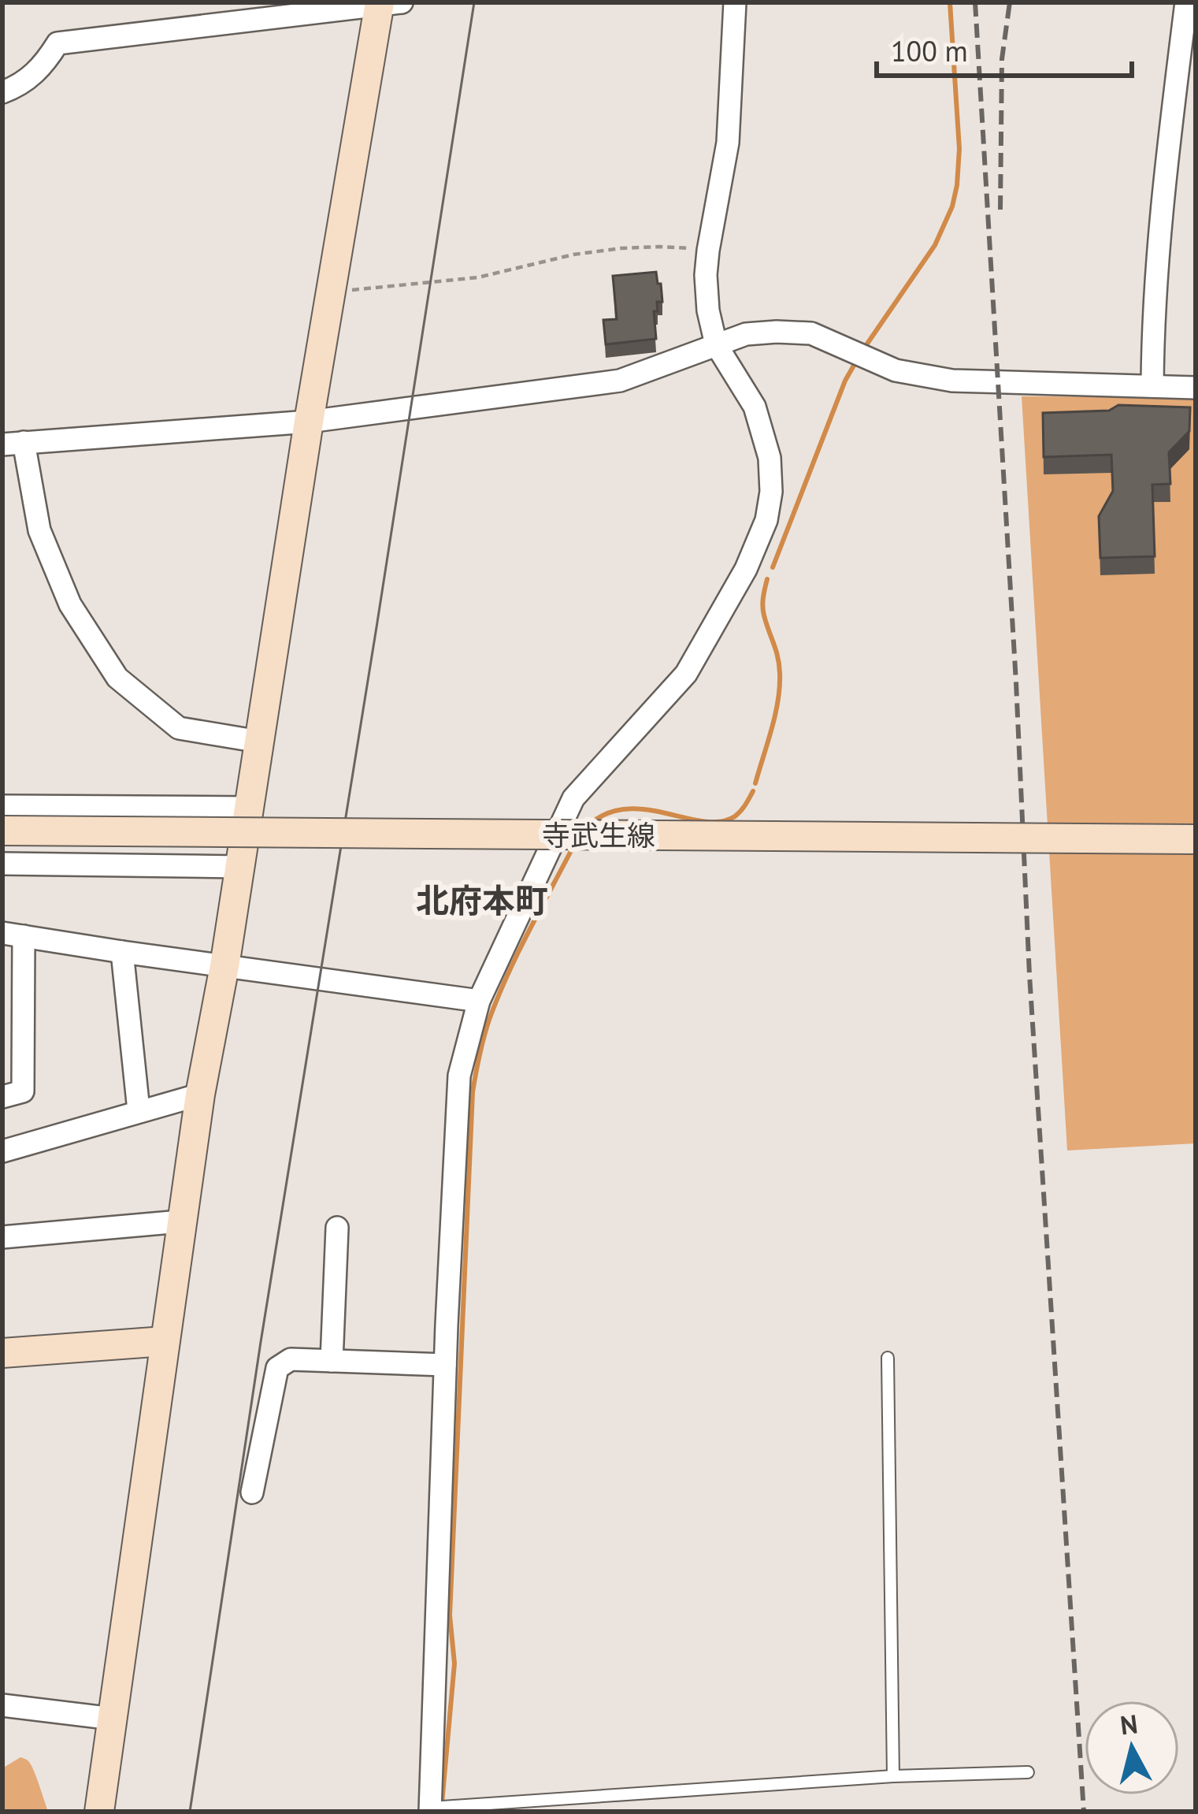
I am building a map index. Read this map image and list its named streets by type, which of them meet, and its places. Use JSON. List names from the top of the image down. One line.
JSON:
{"streets":{"street":["寺武生線"]},"districts":["北府本町"],"scale_bar":"100 m","north":"top"}
